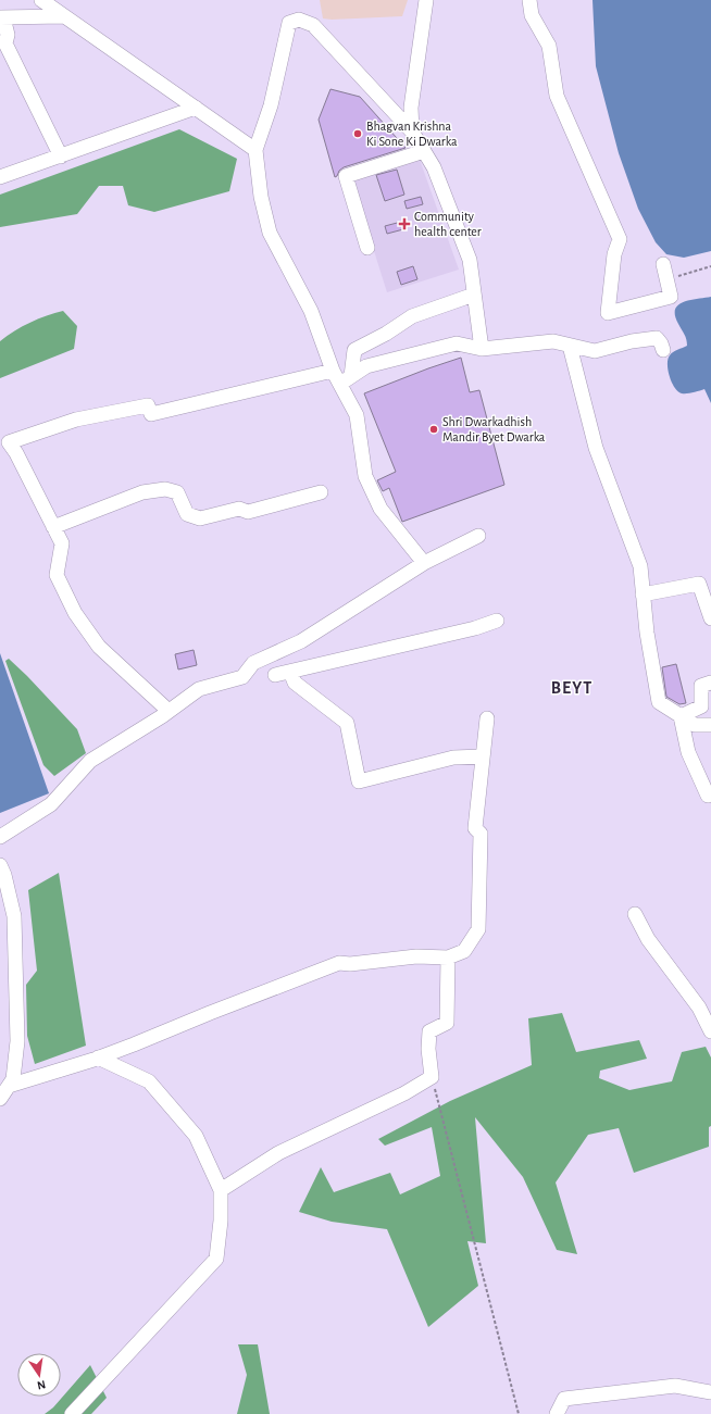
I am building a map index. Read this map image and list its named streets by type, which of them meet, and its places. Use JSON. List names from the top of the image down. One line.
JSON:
{"districts":["BEYT"],"places":{"other":["Bhagvan Krishna Ki Sone Ki Dwarka","Shri Dwarkadhish Mandir Byet Dwarka"],"health":["Community health center"]},"north":"bottom"}
